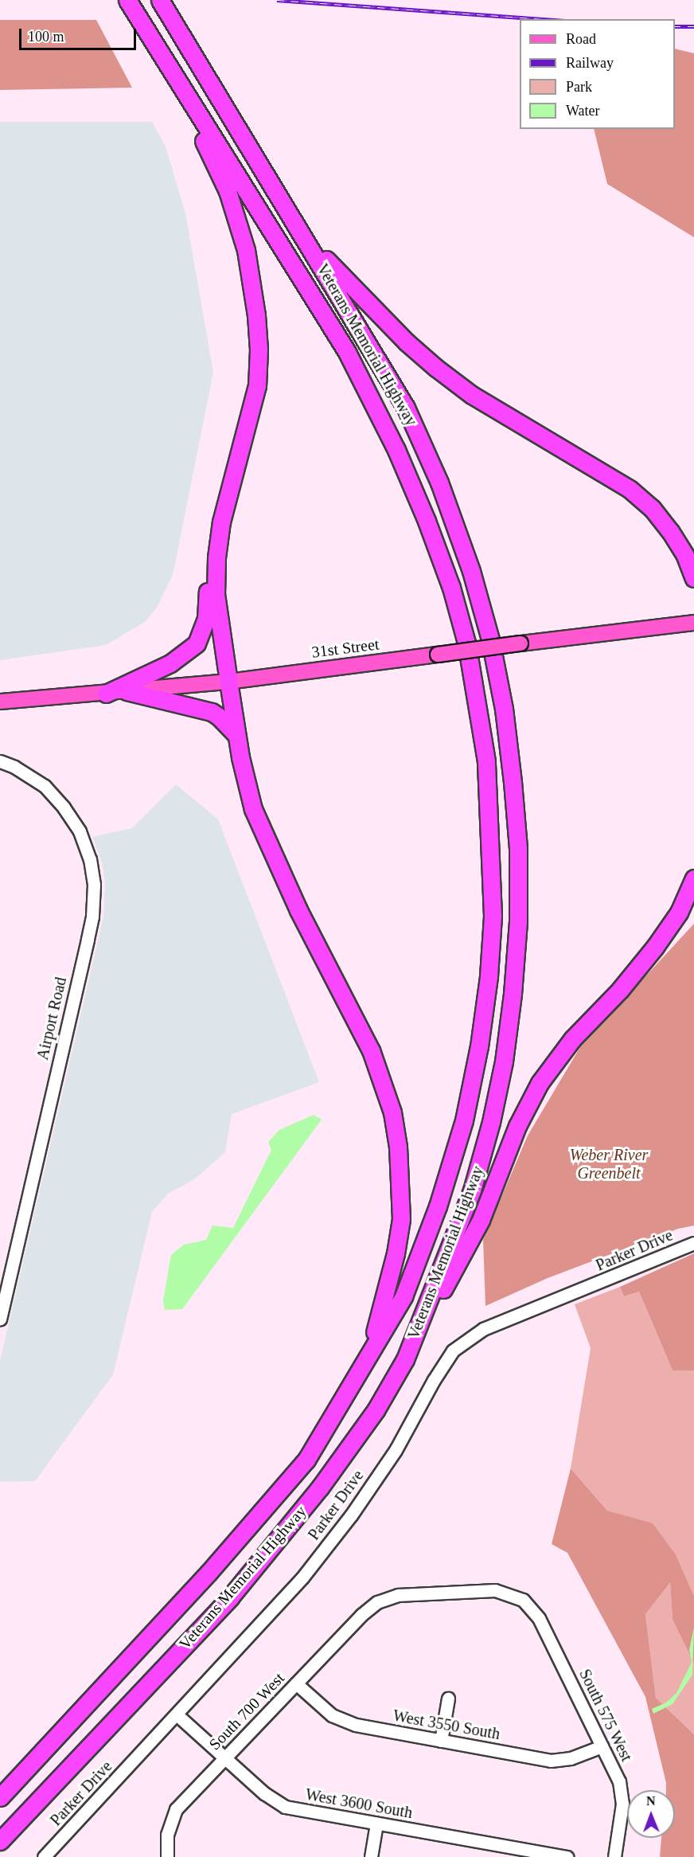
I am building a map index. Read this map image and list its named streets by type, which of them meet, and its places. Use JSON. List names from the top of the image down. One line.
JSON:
{"streets":{"highway":["Veterans Memorial Highway"],"main road":["31st Street"],"street":["Airport Road","Parker Drive","South 700 West","South 575 West","West 3550 South","West 3600 South"]},"crossings":[["Parker Drive","West 3600 South"],["South 700 West","South 575 West"],["South 700 West","West 3550 South"],["South 700 West","West 3600 South"],["South 575 West","West 3550 South"]],"parks":["Weber River Greenbelt"],"legend":["Road","Railway","Park","Water"],"scale_bar":"100 m","north":"top"}
